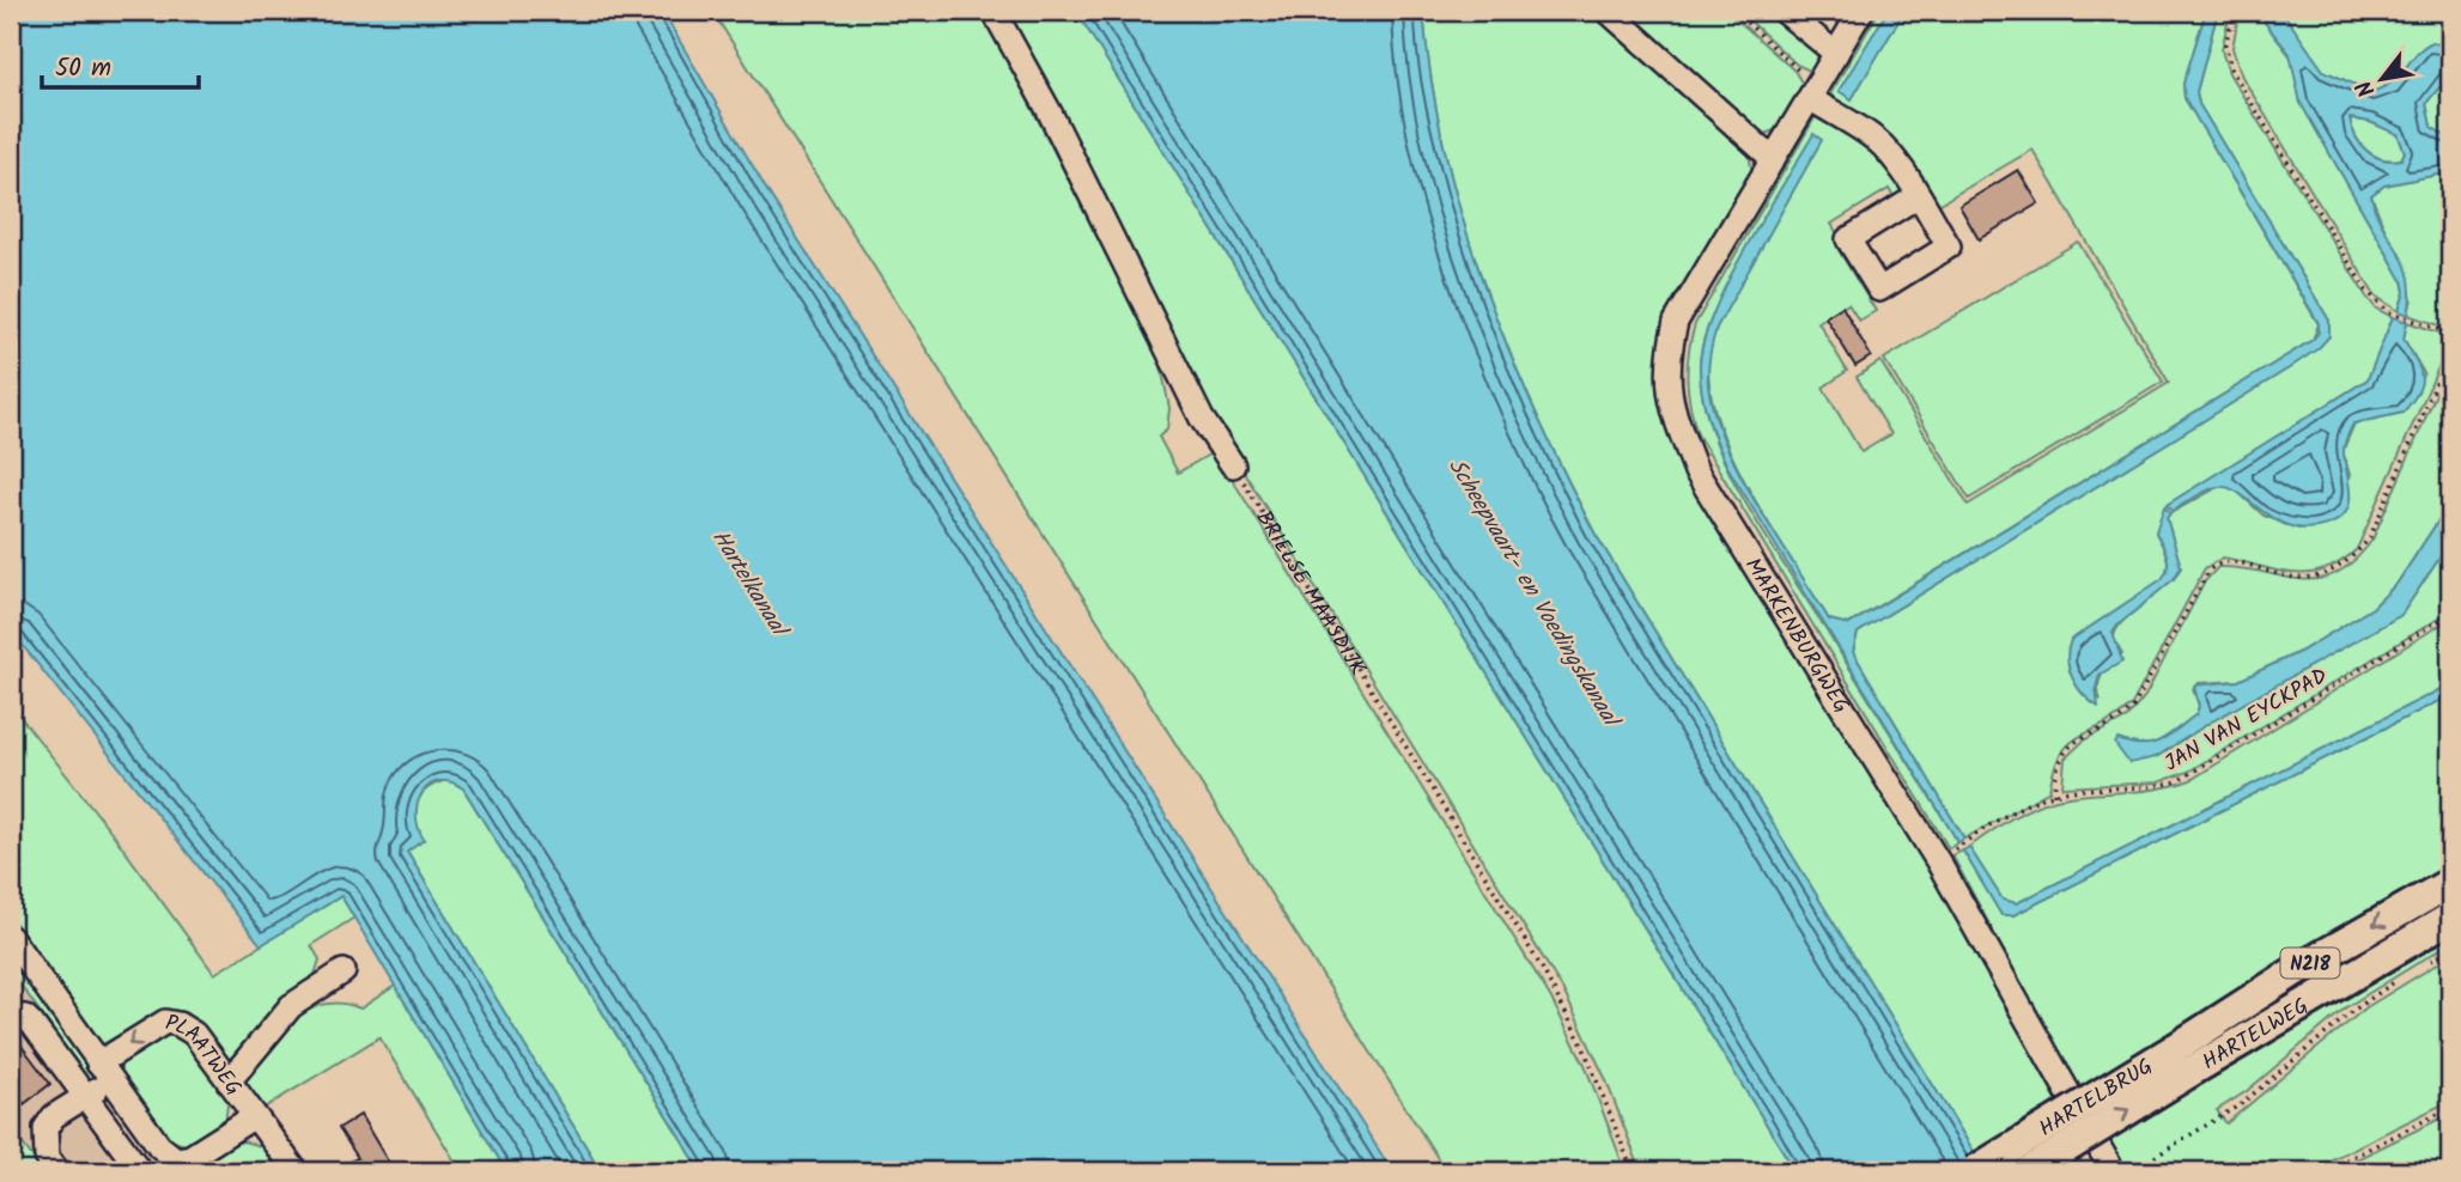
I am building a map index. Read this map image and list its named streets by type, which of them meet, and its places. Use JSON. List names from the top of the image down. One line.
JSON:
{"streets":{"main road":["N218","HARTELWEG","HARTELBRUG"],"street":["MARKENBURGWEG","PLAATWEG"],"path":["BRIELSE MAASDIJK","JAN VAN EYCKPAD"]},"crossings":[["HARTELWEG","HARTELBRUG"]],"water":["Hartelkanaal","Scheepvaart- en Voedingskanaal"],"scale_bar":"50 m","north":"bottom left"}
